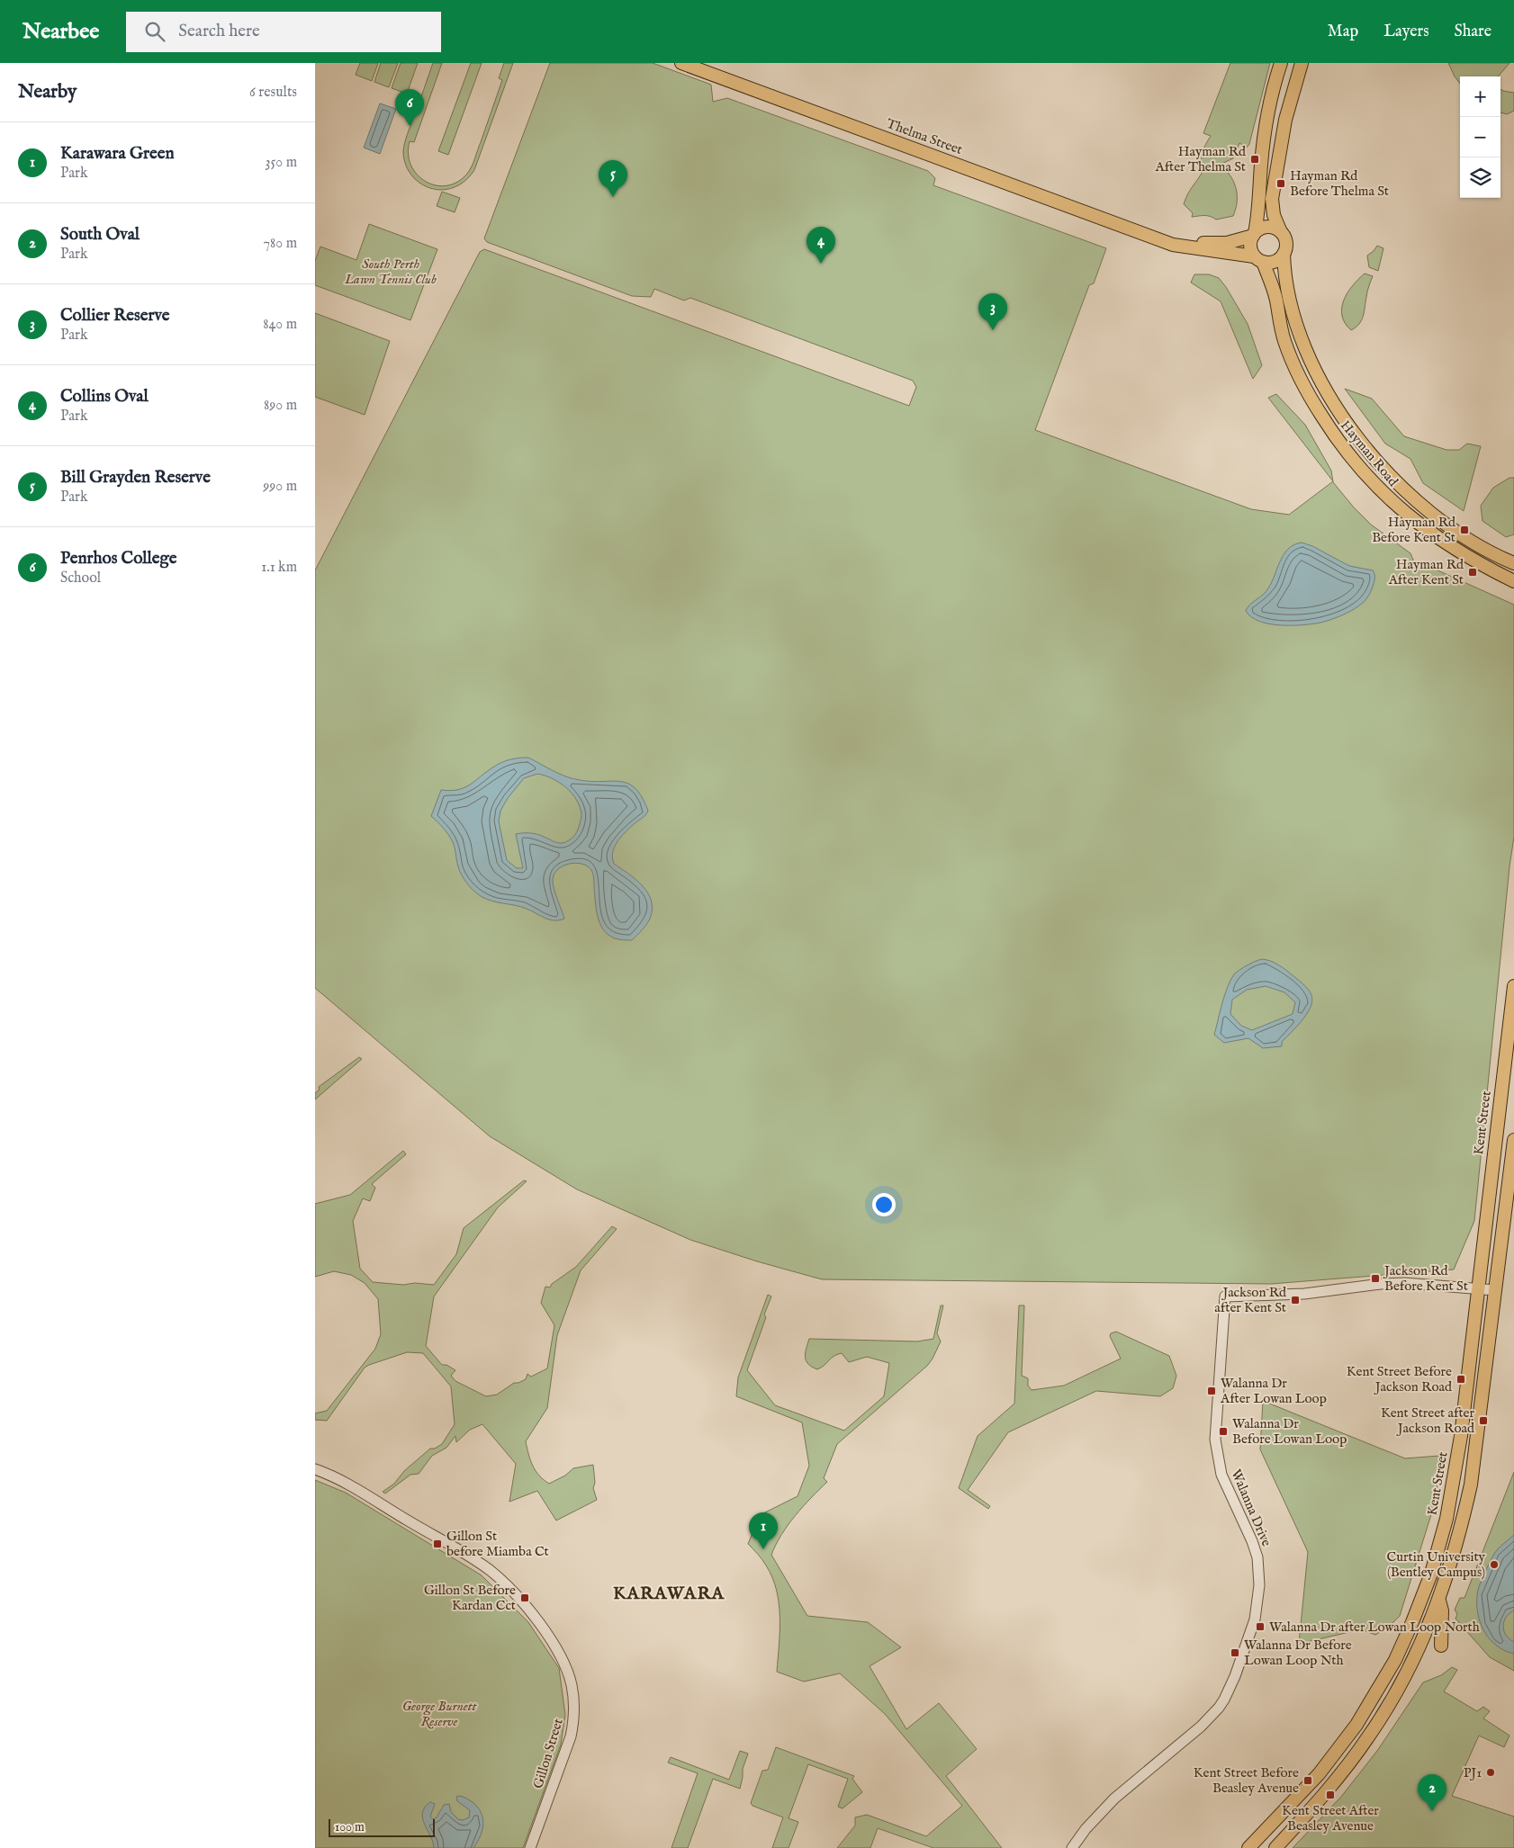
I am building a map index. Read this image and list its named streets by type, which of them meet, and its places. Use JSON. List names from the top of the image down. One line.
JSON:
{"streets":{"main road":["Thelma Street","Hayman Road","Kent Street"],"street":["Walanna Drive","Gillon Street"]},"crossings":[["Thelma Street","Hayman Road"],["Kent Street","Walanna Drive"]],"districts":["KARAWARA"],"parks":["South Perth Lawn Tennis Club","George Burnett Reserve"],"places":{"transit":["Hayman Rd After Thelma St","Hayman Rd Before Thelma St","Hayman Rd Before Kent St","Hayman Rd After Kent St","Jackson Rd Before Kent St","Jackson Rd after Kent St","Kent Street Before Jackson Road","Walanna Dr After Lowan Loop","Kent Street after Jackson Road","Walanna Dr Before Lowan Loop","Gillon St before Miamba Ct","Gillon St Before Kardan Cct","Walanna Dr after Lowan Loop North","Walanna Dr Before Lowan Loop Nth","Kent Street Before Beasley Avenue","Kent Street After Beasley Avenue"],"other":["Curtin University (Bentley Campus)","PJ1"]},"scale_bar":"100 m","page":{"header":"Nearbee","search":"Search here","nav":["Map","Layers","Share"],"heading":["Nearby","6 results"],"map_buttons":["+","−"],"pins":["6","5","4","3","1","2"],"list":[{"mark":"1","name":"Karawara Green","note":"Park","value":"350 m"},{"mark":"2","name":"South Oval","note":"Park","value":"780 m"},{"mark":"3","name":"Collier Reserve","note":"Park","value":"840 m"},{"mark":"4","name":"Collins Oval","note":"Park","value":"890 m"},{"mark":"5","name":"Bill Grayden Reserve","note":"Park","value":"990 m"},{"mark":"6","name":"Penrhos College","note":"School","value":"1.1 km"}],"scale":"100 m"}}
